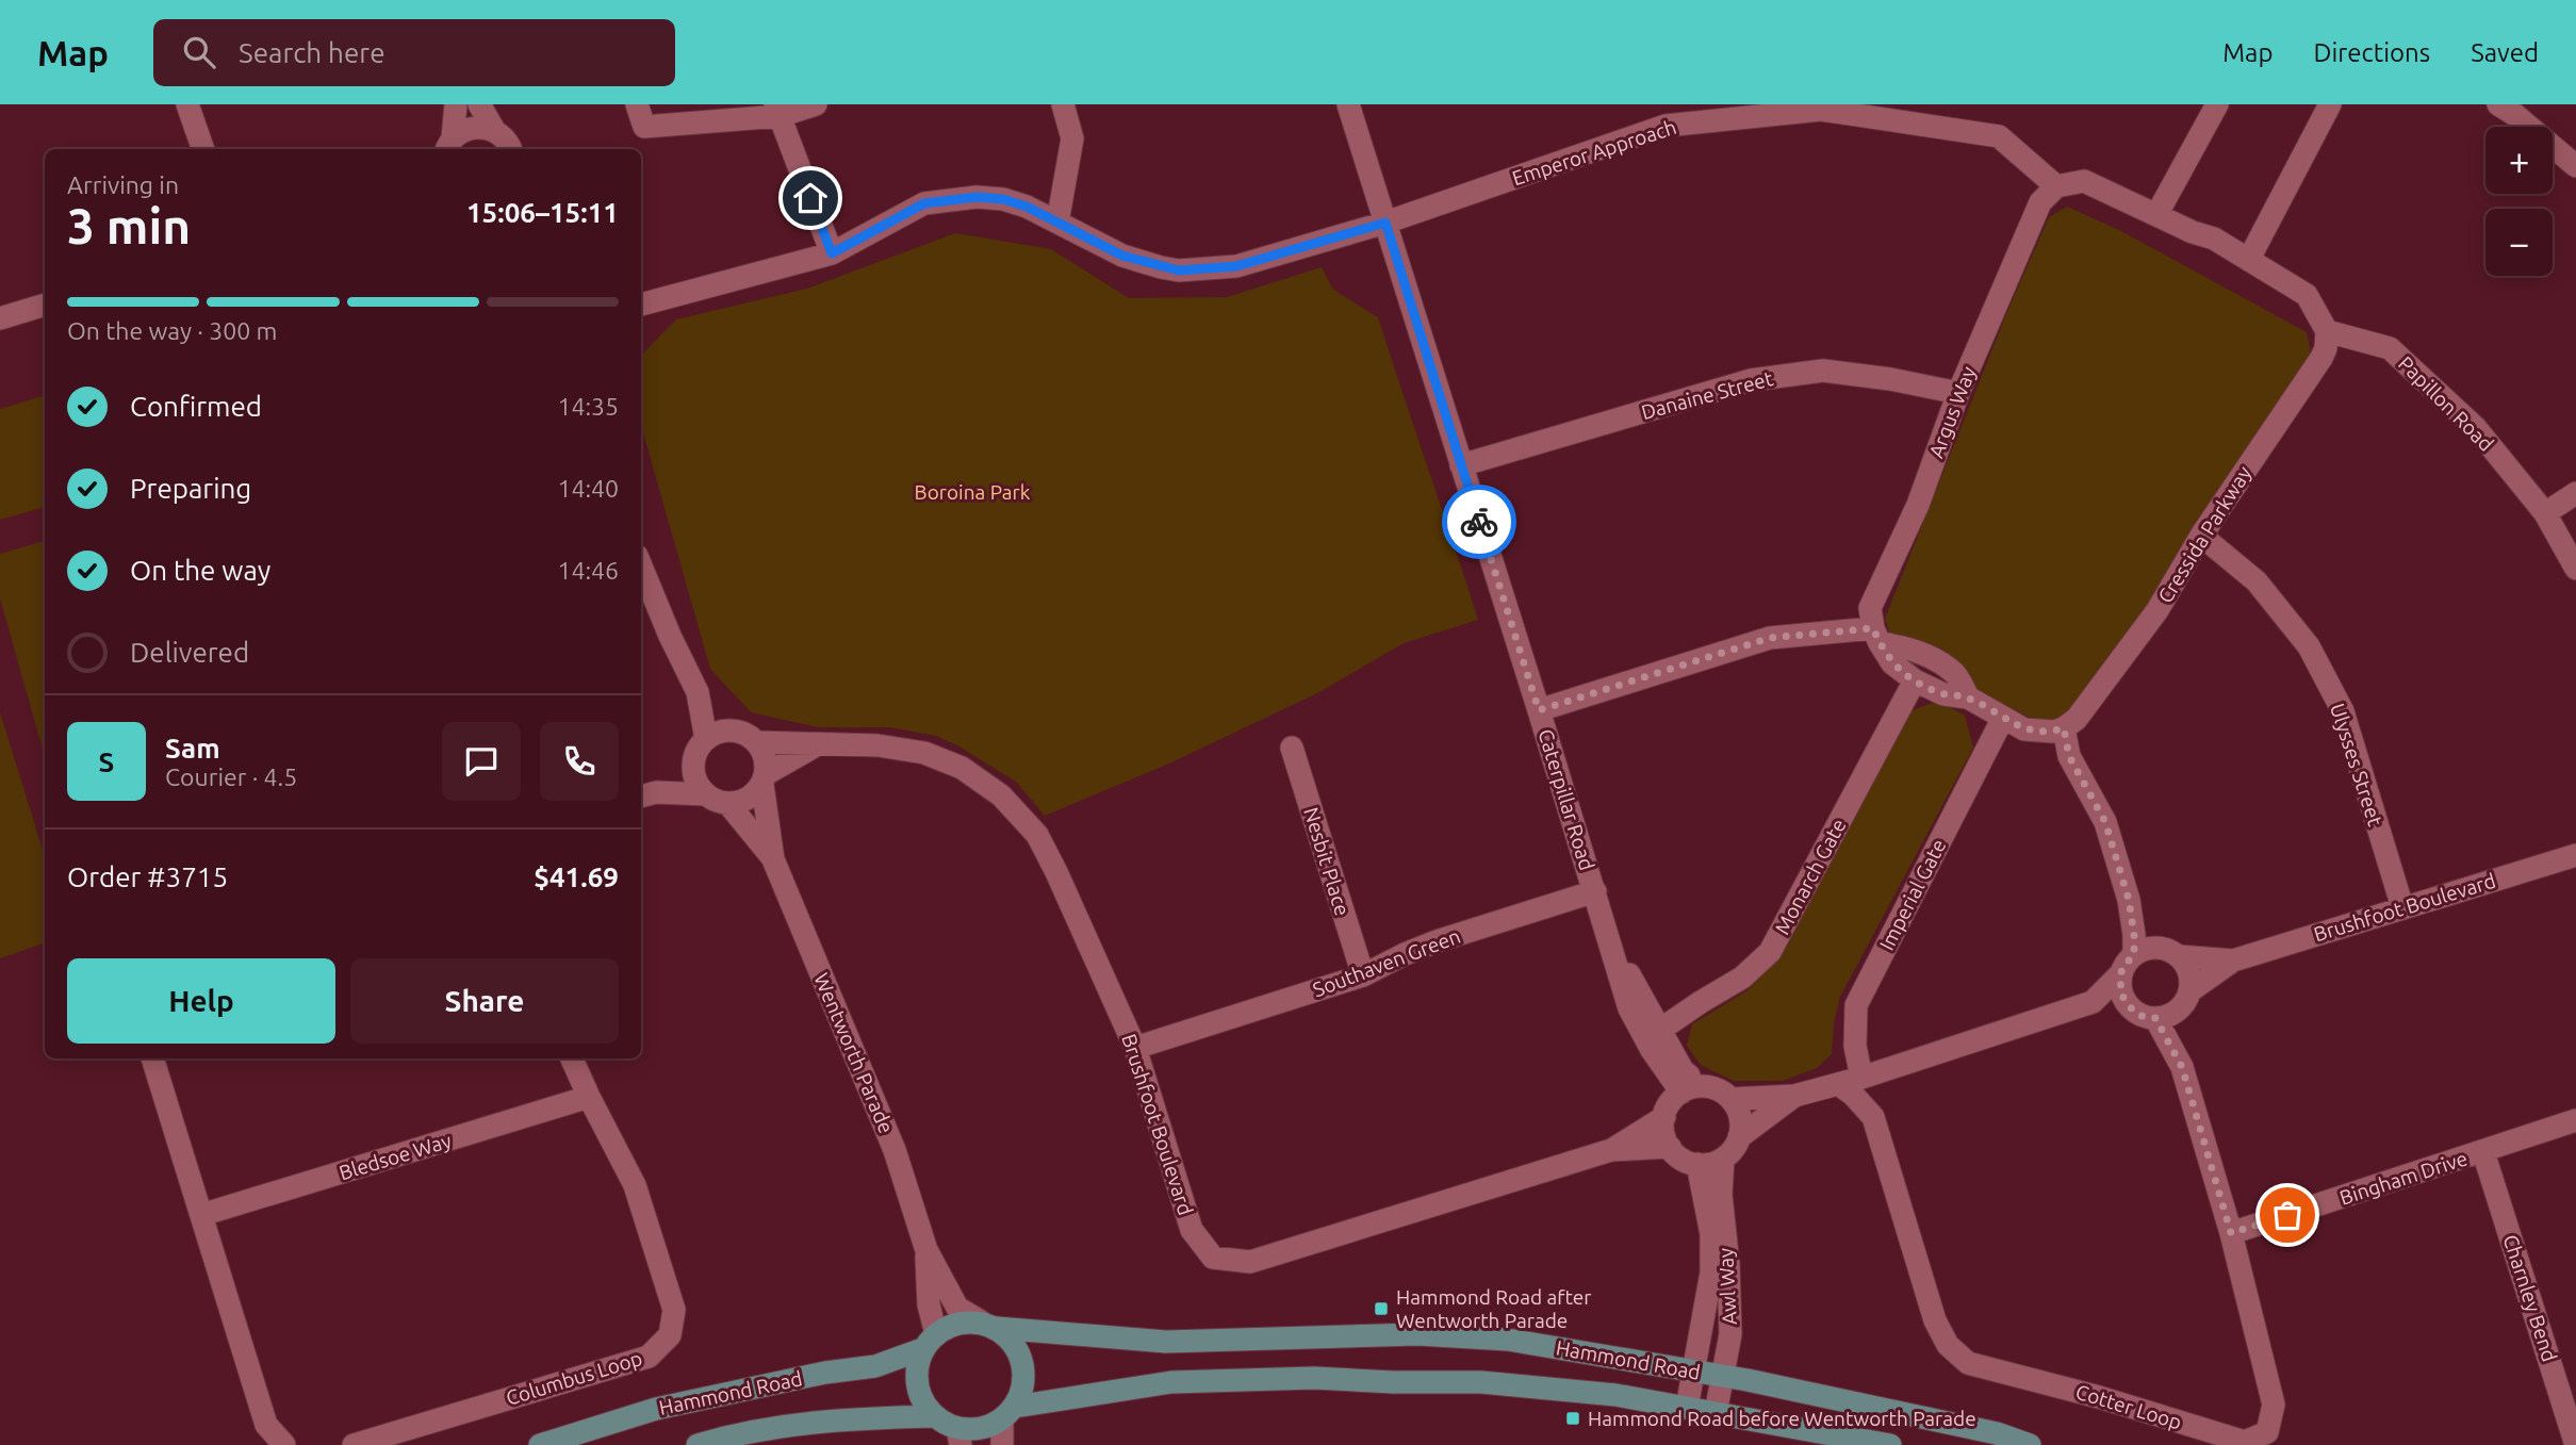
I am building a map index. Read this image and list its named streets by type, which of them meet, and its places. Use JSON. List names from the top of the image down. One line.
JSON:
{"streets":{"main road":["Hammond Road"],"street":["Emperor Approach","Danaine Street","Papillon Road","Argus Way","Cressida Parkway","Ulysses Street","Caterpillar Road","Nesbit Place","Monarch Gate","Imperial Gate","Brushfoot Boulevard","Southaven Green","Wentworth Parade","Bledsoe Way","Bingham Drive","Awl Way","Charnley Bend","Columbus Loop","Cotter Loop"]},"crossings":[["Emperor Approach","Papillon Road"],["Emperor Approach","Argus Way"],["Emperor Approach","Caterpillar Road"],["Danaine Street","Argus Way"],["Danaine Street","Caterpillar Road"],["Papillon Road","Argus Way"],["Papillon Road","Cressida Parkway"],["Cressida Parkway","Ulysses Street"],["Ulysses Street","Brushfoot Boulevard"],["Caterpillar Road","Monarch Gate"],["Caterpillar Road","Brushfoot Boulevard"],["Caterpillar Road","Southaven Green"],["Caterpillar Road","Awl Way"],["Nesbit Place","Southaven Green"],["Brushfoot Boulevard","Southaven Green"],["Brushfoot Boulevard","Wentworth Parade"],["Brushfoot Boulevard","Awl Way"],["Brushfoot Boulevard","Cotter Loop"],["Wentworth Parade","Hammond Road"],["Bledsoe Way","Columbus Loop"],["Bingham Drive","Charnley Bend"],["Bingham Drive","Cotter Loop"],["Awl Way","Hammond Road"]],"parks":["Boroina Park"],"places":{"transit":["Hammond Road after Wentworth Parade","Hammond Road before Wentworth Parade"]},"page":{"header":"Map","search":"Search here","nav":["Map","Directions","Saved"],"map_buttons":["+","−"],"heading":["3 min","Arriving in","15:06–15:11"],"panel":["Sam","Courier · 4.5","Order #3715","$41.69"],"bar":"On the way · 300 m","list":[["Confirmed","14:35"],["Preparing","14:40"],["On the way","14:46"],"Delivered"],"round":"S","buttons":["Help","Share"]}}
